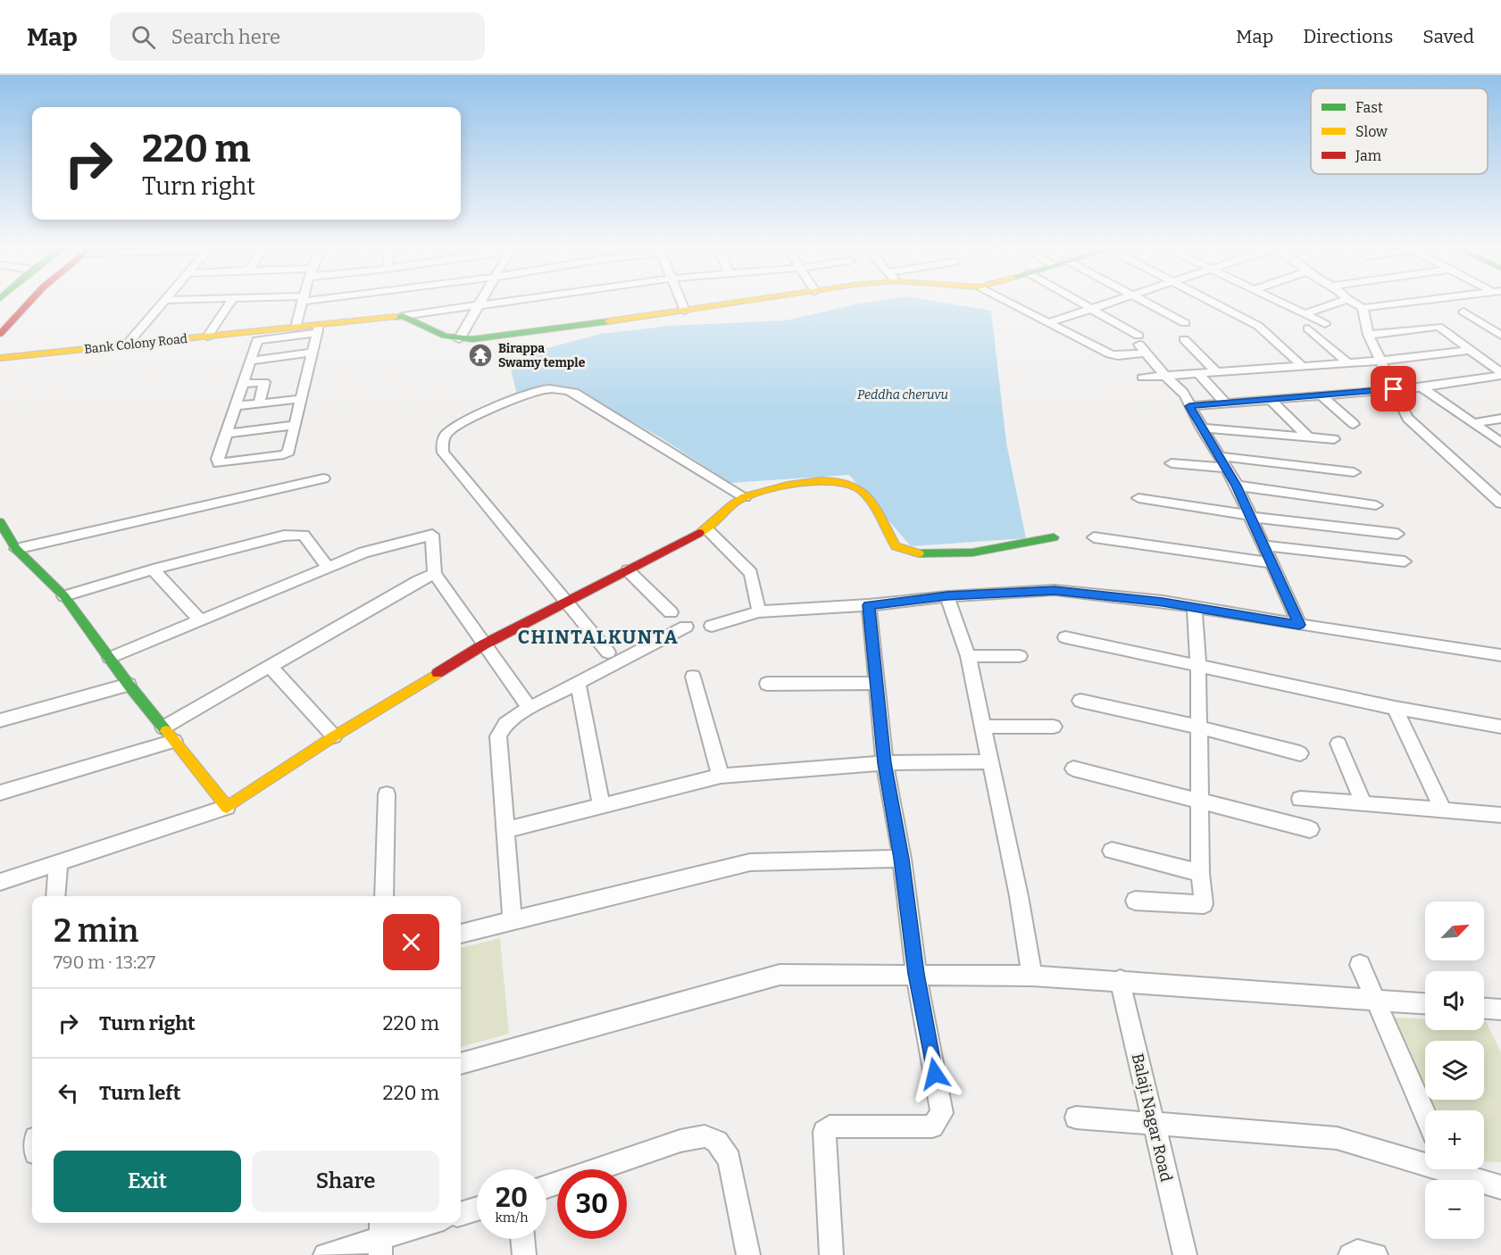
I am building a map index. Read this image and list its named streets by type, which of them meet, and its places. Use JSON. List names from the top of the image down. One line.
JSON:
{"streets":{"main road":["Bank Colony Road"],"street":["Balaji Nagar Road"]},"districts":["CHINTALKUNTA"],"water":["Peddha cheruvu"],"places":{"temple":["Birappa Swamy temple"]},"legend":["Fast","Slow","Jam"],"north":"top right","page":{"header":"Map","search":"Search here","nav":["Map","Directions","Saved"],"turn":["220 m","Turn right"],"heading":["2 min","790 m · 13:27"],"map_buttons":["+","−"],"list":[{"name":"Turn right","value":"220 m"},{"name":"Turn left","value":"220 m"}],"buttons":["Exit","Share"],"speed":"20 km/h","limit":"30"}}
